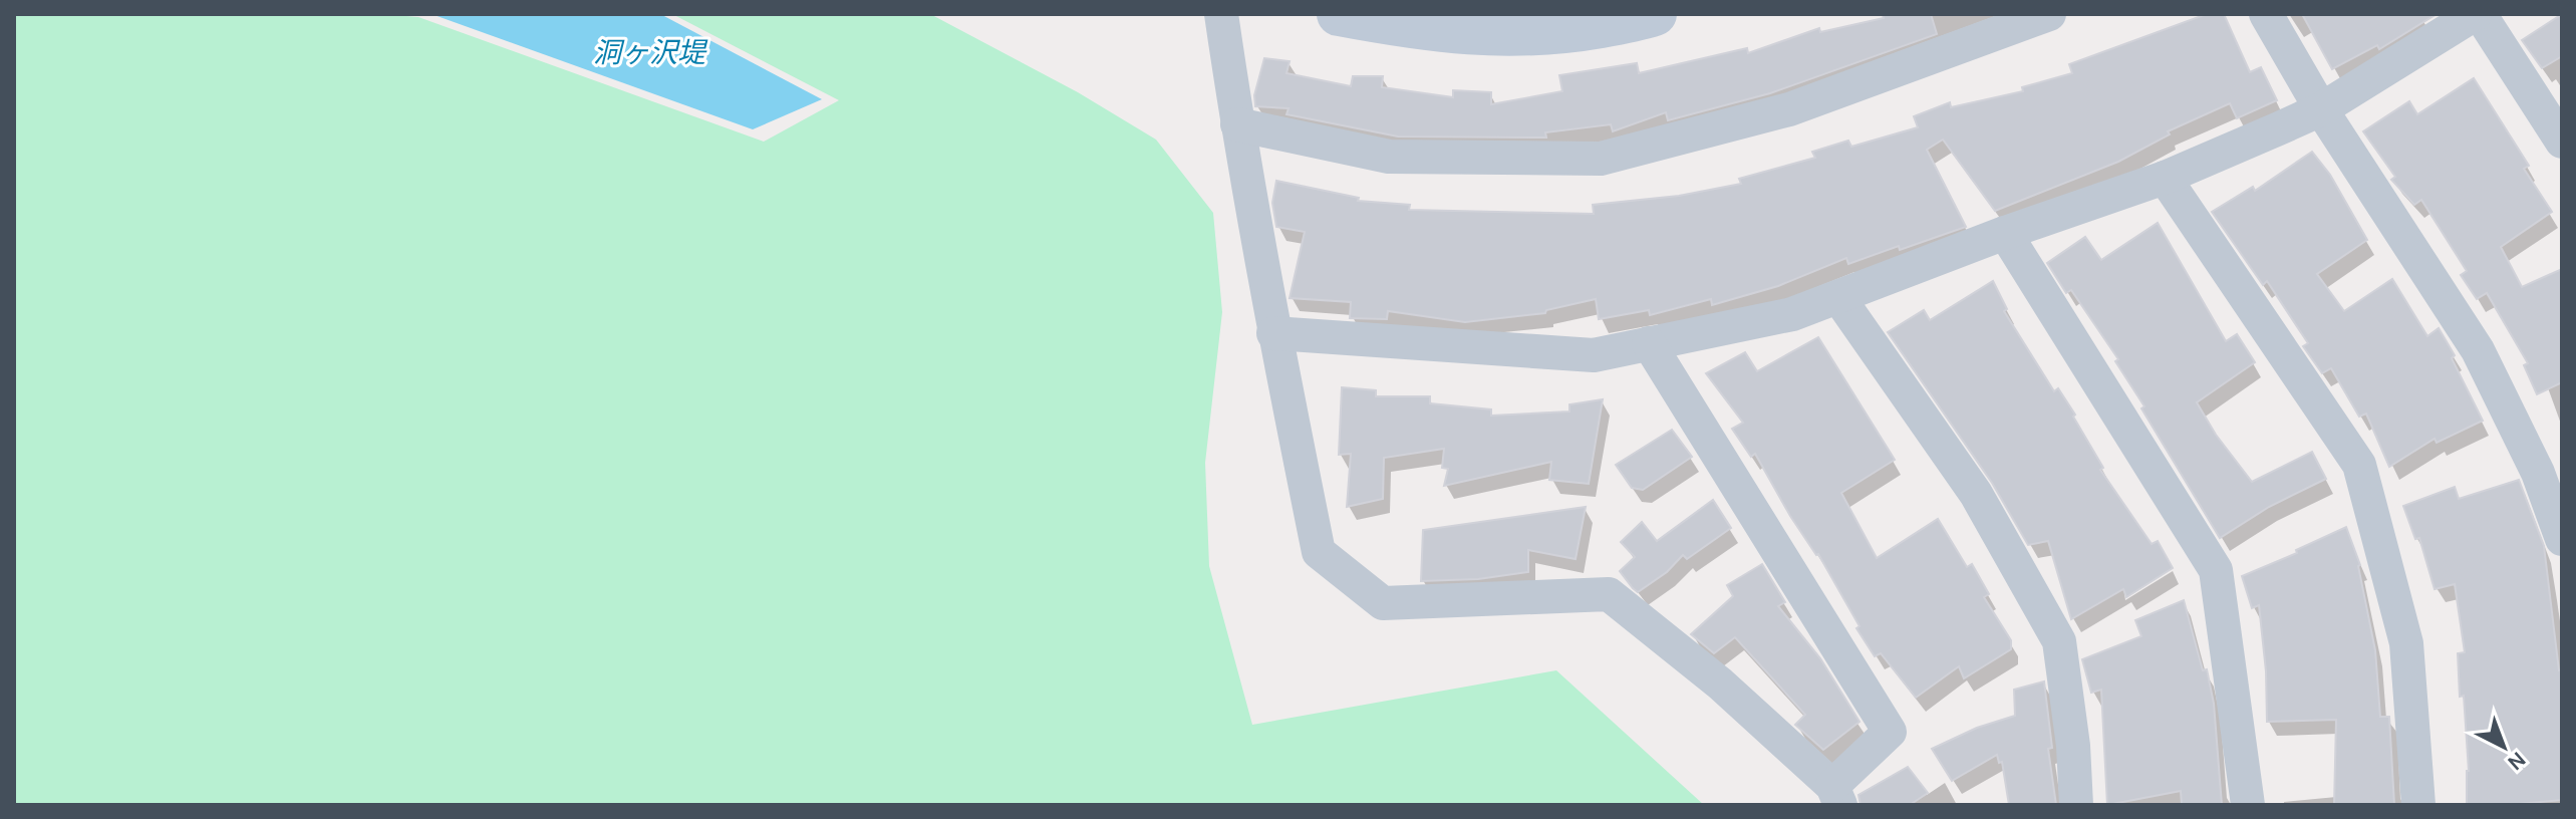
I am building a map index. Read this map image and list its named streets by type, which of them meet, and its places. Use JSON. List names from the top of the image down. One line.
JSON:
{"water":["洞ヶ沢堤"],"north":"bottom right"}
